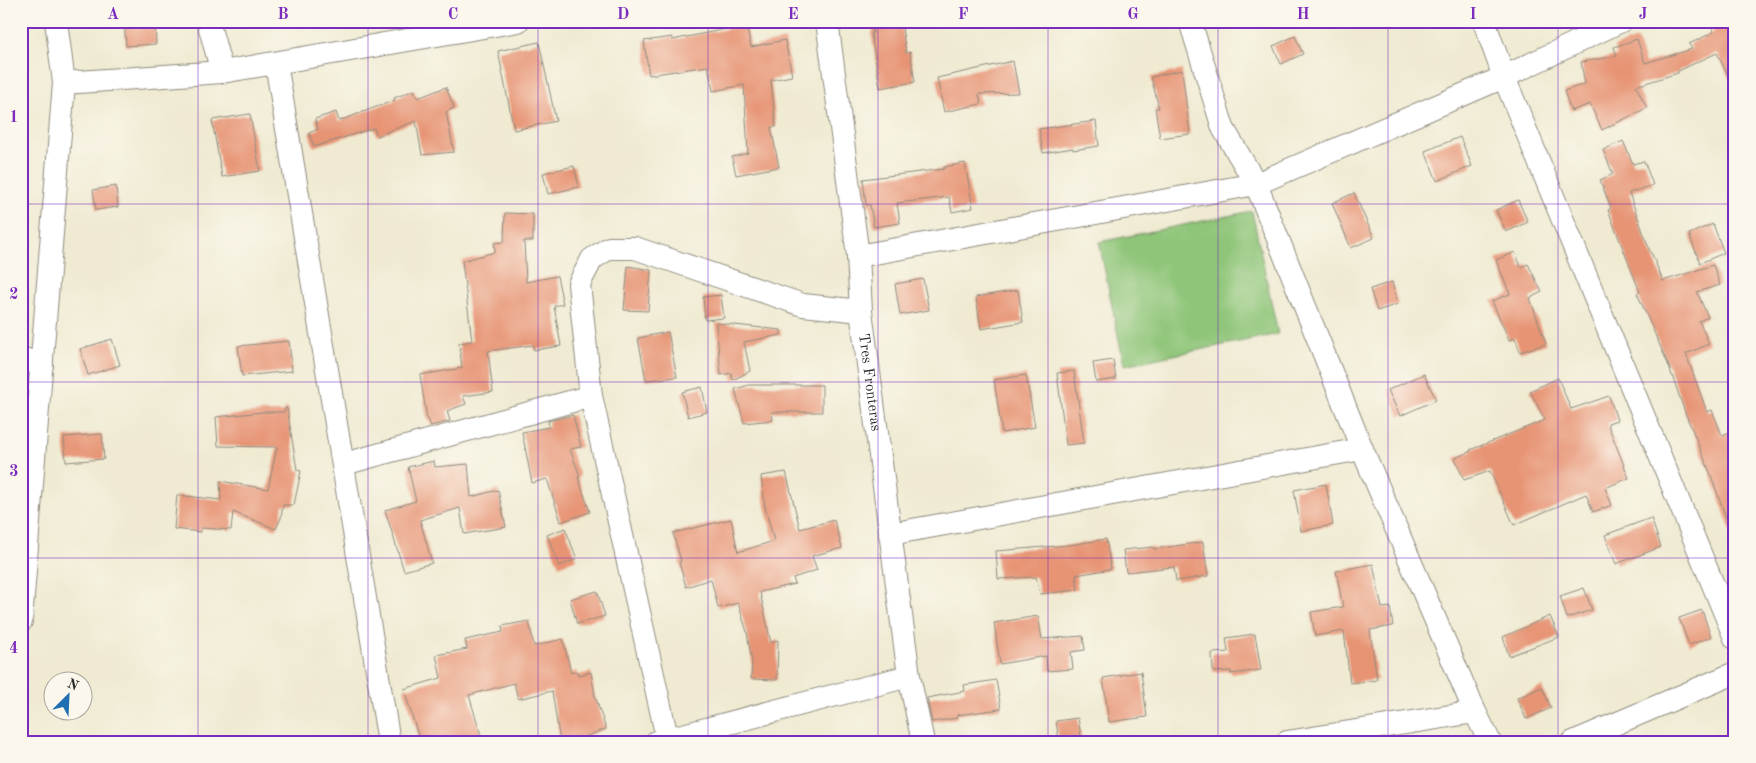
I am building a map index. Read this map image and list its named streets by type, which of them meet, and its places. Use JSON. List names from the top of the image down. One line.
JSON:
{"streets":{"street":["Tres Fronteras"]},"north":"top right","grid":{"columns":["A","B","C","D","E","F","G","H","I","J"],"rows":["1","2","3","4"]}}
